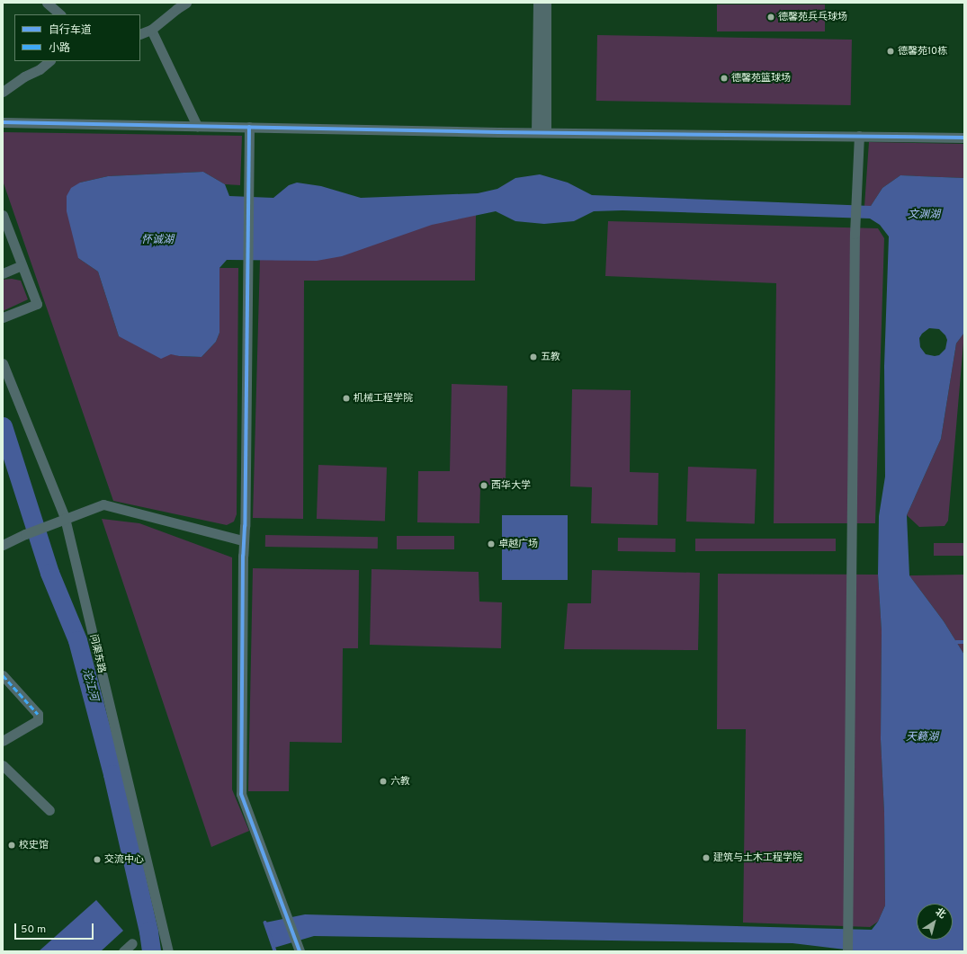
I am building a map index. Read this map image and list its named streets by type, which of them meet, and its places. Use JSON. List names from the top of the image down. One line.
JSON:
{"streets":{"street":["问渠东路"]},"water":["文渊湖","怀诚湖","沱江河","天籁湖"],"places":["德馨苑兵乓球场","德馨苑10栋","德馨苑篮球场","五教","机械工程学院","西华大学","卓越广场","六教","校史馆","建筑与土木工程学院","交流中心"],"legend":["自行车道","小路"],"scale_bar":"50 m","north":"top right"}
